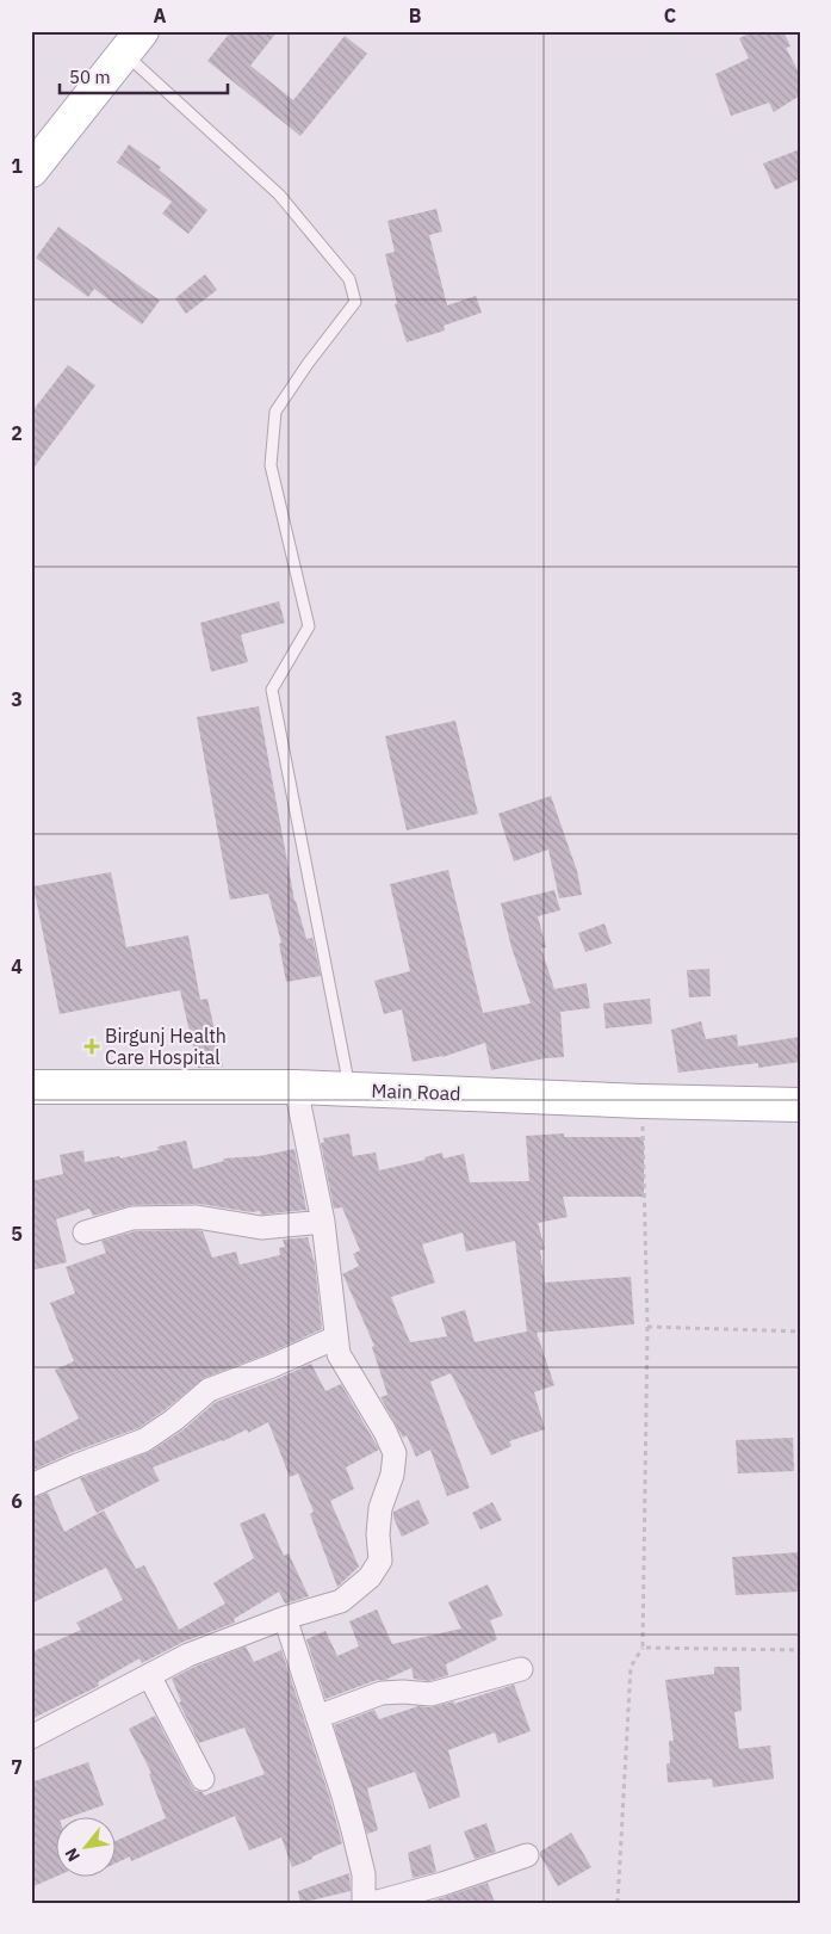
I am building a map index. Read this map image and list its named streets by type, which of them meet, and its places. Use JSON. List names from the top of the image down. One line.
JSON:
{"streets":{"main road":["Main Road"]},"places":{"health":["Birgunj Health Care Hospital"]},"scale_bar":"50 m","north":"bottom left","grid":{"columns":["A","B","C"],"rows":["1","2","3","4","5","6","7"]}}
